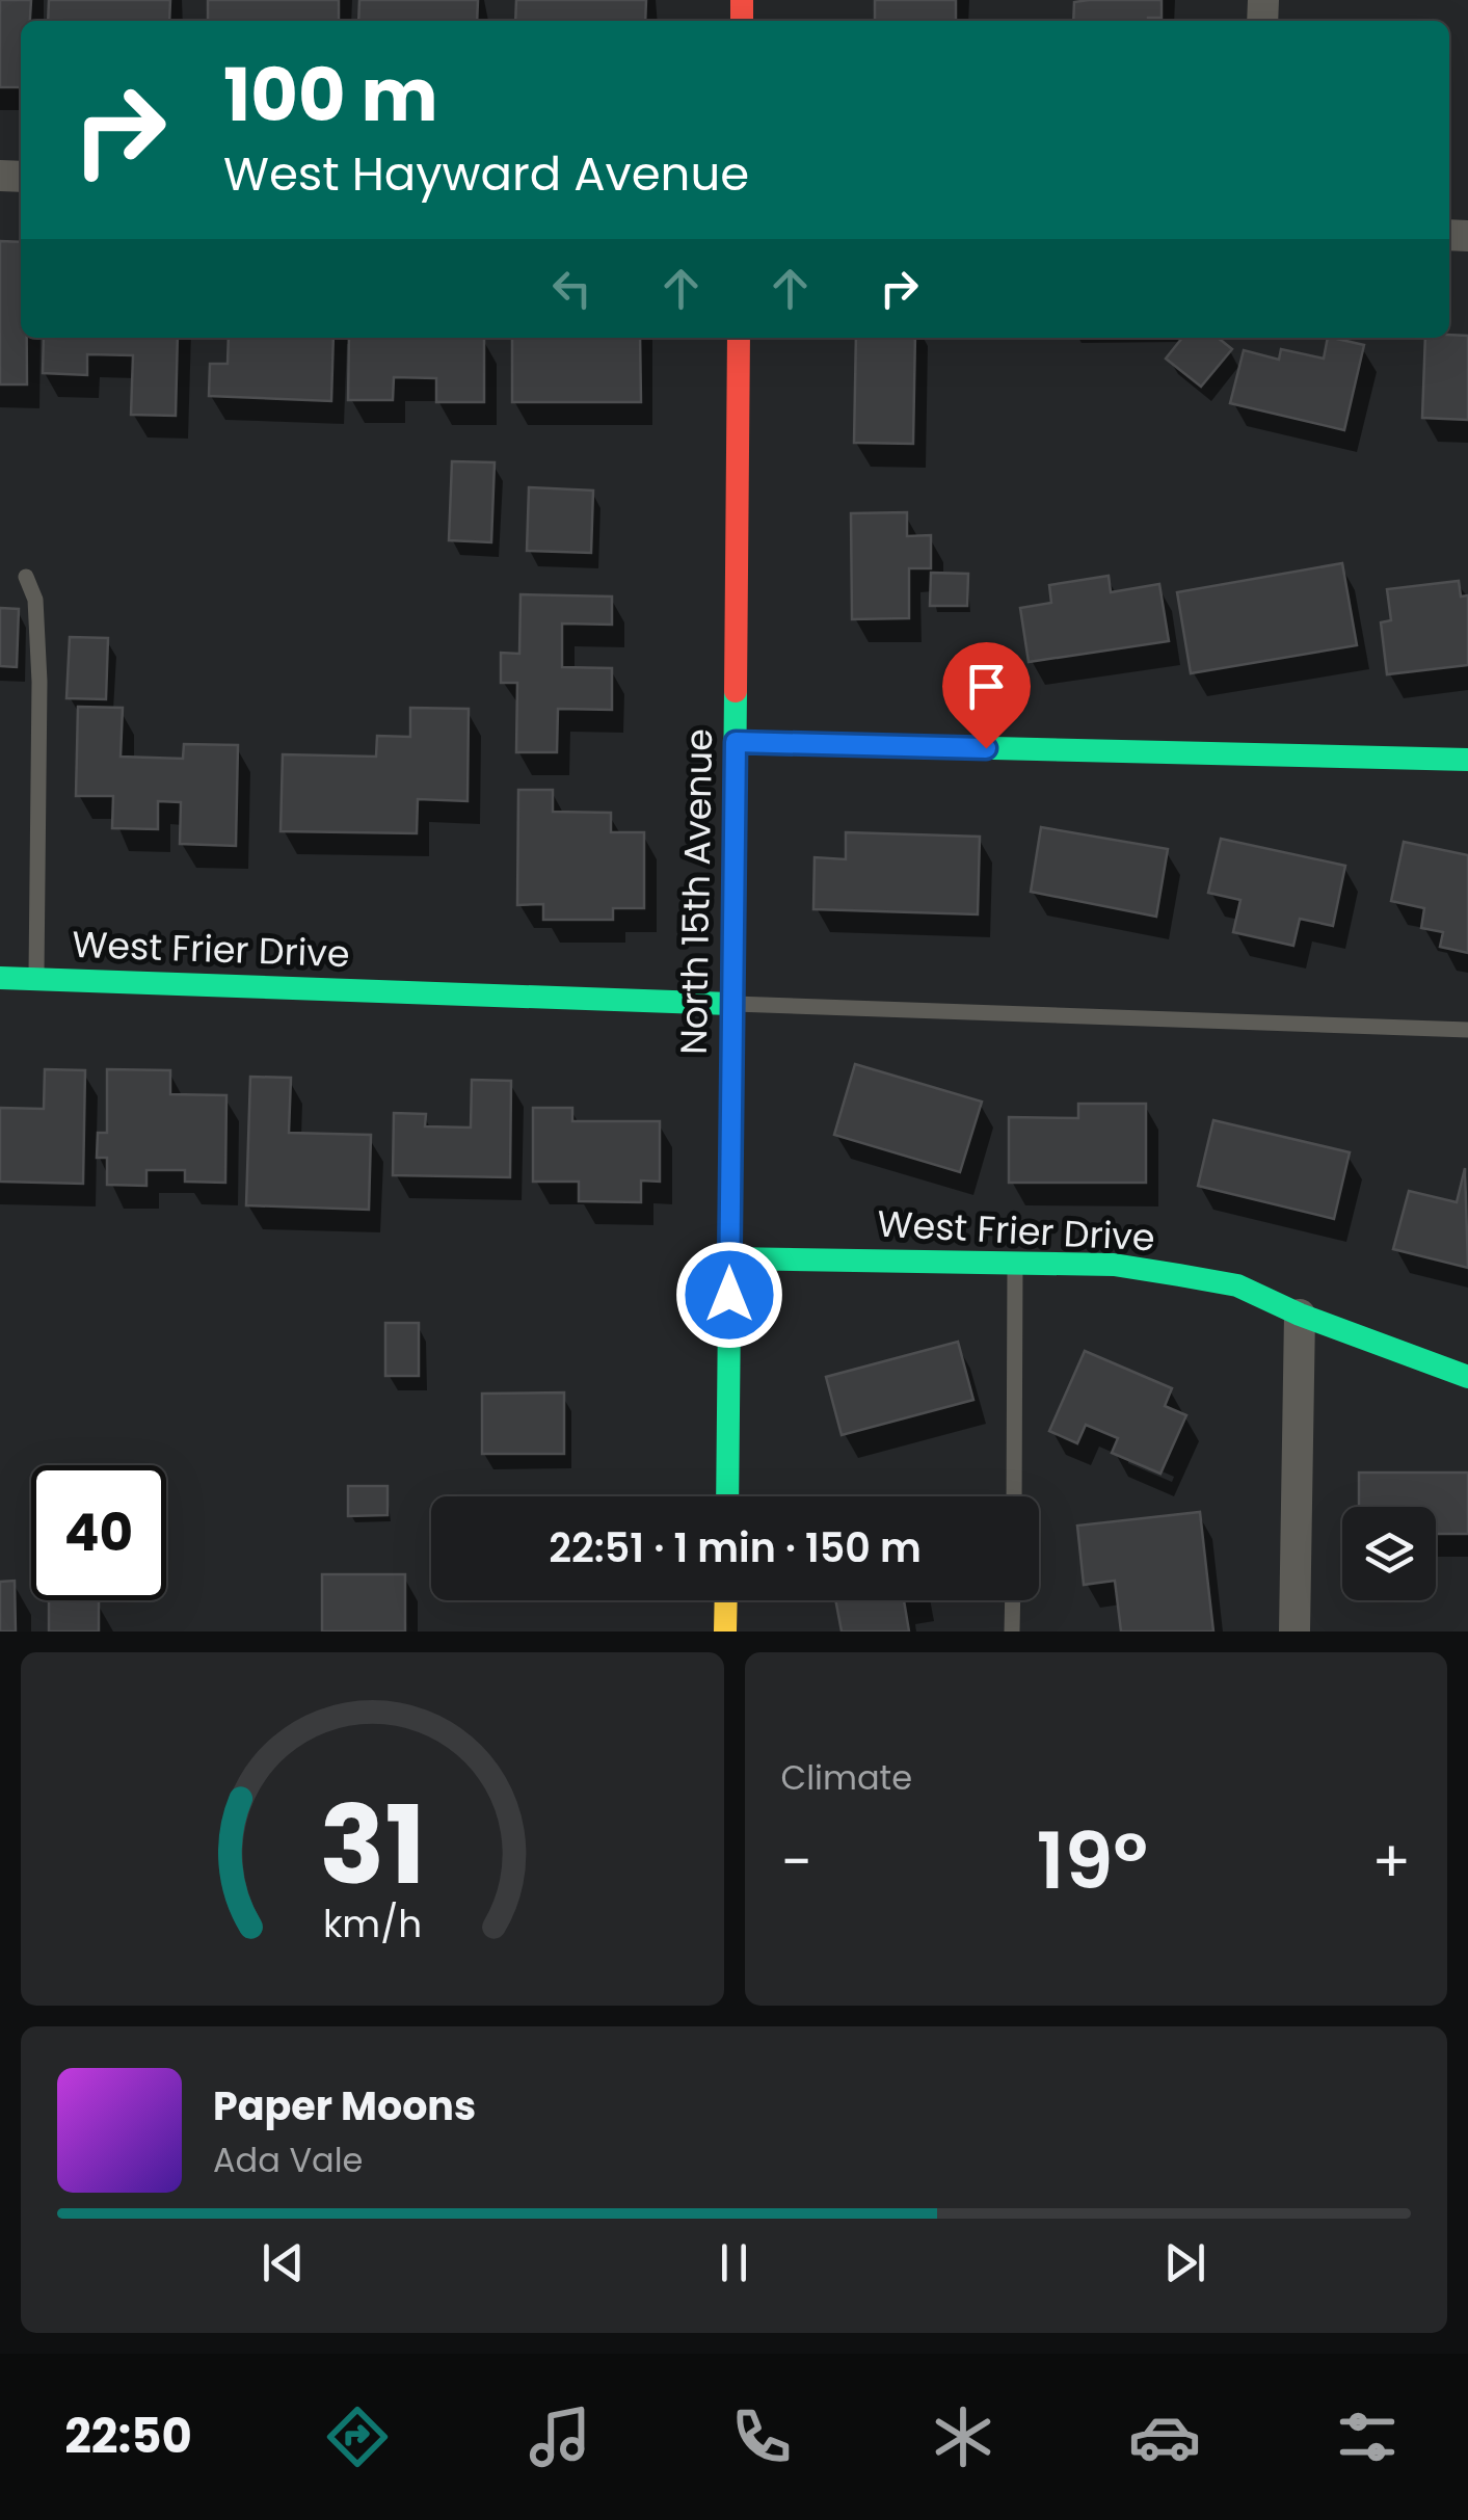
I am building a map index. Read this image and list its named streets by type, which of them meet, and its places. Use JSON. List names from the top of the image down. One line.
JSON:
{"streets":{"street":["North 15th Avenue","West Frier Drive"]},"crossings":[["North 15th Avenue","West Frier Drive"]],"page":{"turn":["100 m","West Hayward Avenue"],"limit":"40","trip":"22:51 · 1 min · 150 m","tile":"Climate","heat":["−","19°","+"],"song":["Paper Moons","Ada Vale"],"tabs":"22:50","gauge":["31","km/h"]}}
